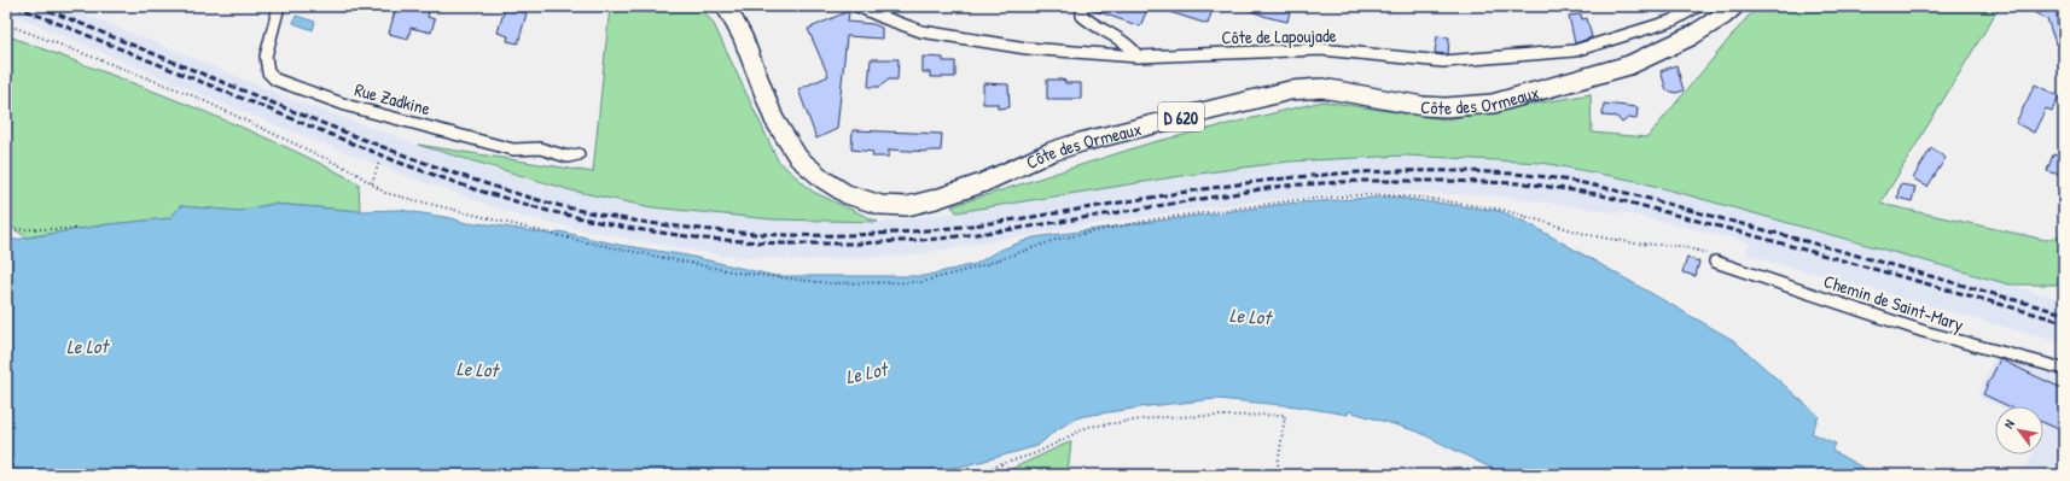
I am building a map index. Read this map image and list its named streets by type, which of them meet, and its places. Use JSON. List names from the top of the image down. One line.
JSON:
{"streets":{"main road":["Côte des Ormeaux","D 620"],"street":["Côte de Lapoujade","Rue Zadkine","Chemin de Saint-Mary"]},"water":["Le Lot"],"north":"top left"}
